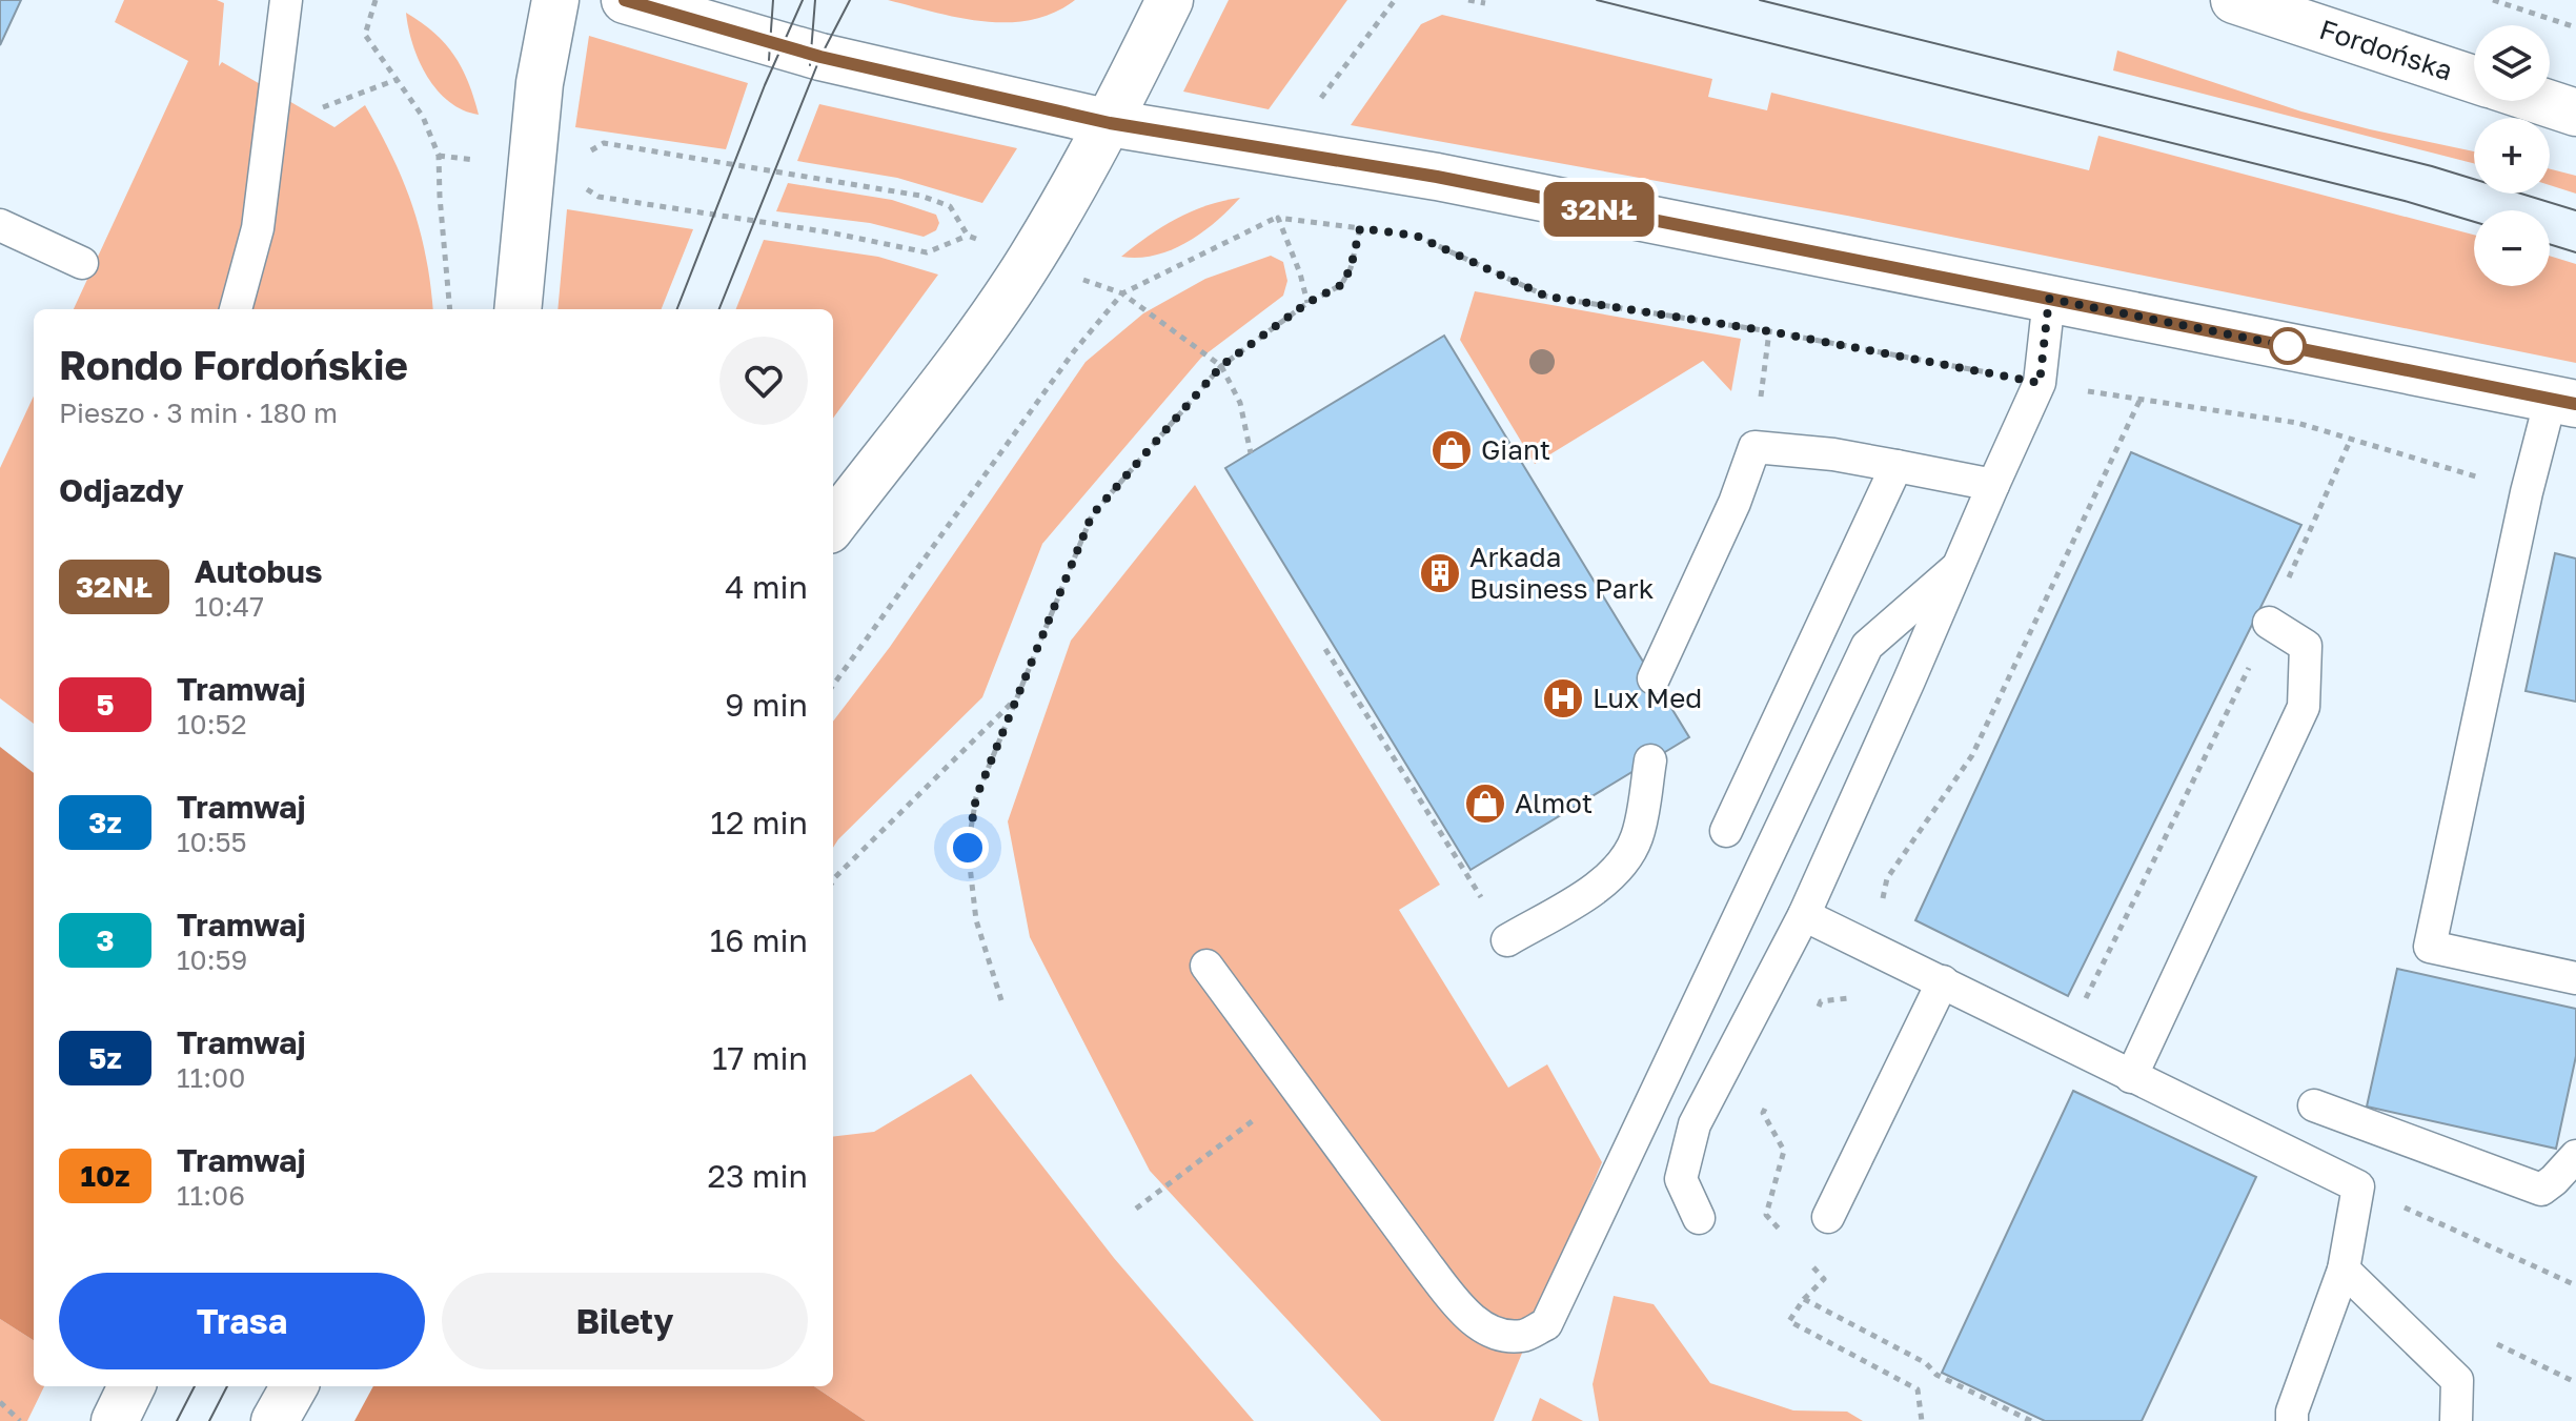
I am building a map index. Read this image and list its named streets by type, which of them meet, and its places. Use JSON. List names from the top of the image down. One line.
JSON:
{"streets":{"main road":["Fordońska"]},"places":{"shop":["Giant","Almot"],"building":["Arkada Business Park"],"hospital":["Lux Med"]},"lines":["bus line 32NŁ"],"page":{"on_map":"32NŁ","map_buttons":["+","−"],"heading":[["Rondo Fordońskie","Pieszo · 3 min · 180 m"],"Odjazdy"],"list":[{"mark":"32NŁ","name":"Autobus","note":"10:47","value":"4 min"},{"mark":"5","name":"Tramwaj","note":"10:52","value":"9 min"},{"mark":"3z","name":"Tramwaj","note":"10:55","value":"12 min"},{"mark":"3","name":"Tramwaj","note":"10:59","value":"16 min"},{"mark":"5z","name":"Tramwaj","note":"11:00","value":"17 min"},{"mark":"10z","name":"Tramwaj","note":"11:06","value":"23 min"}],"buttons":["Trasa","Bilety"]}}
